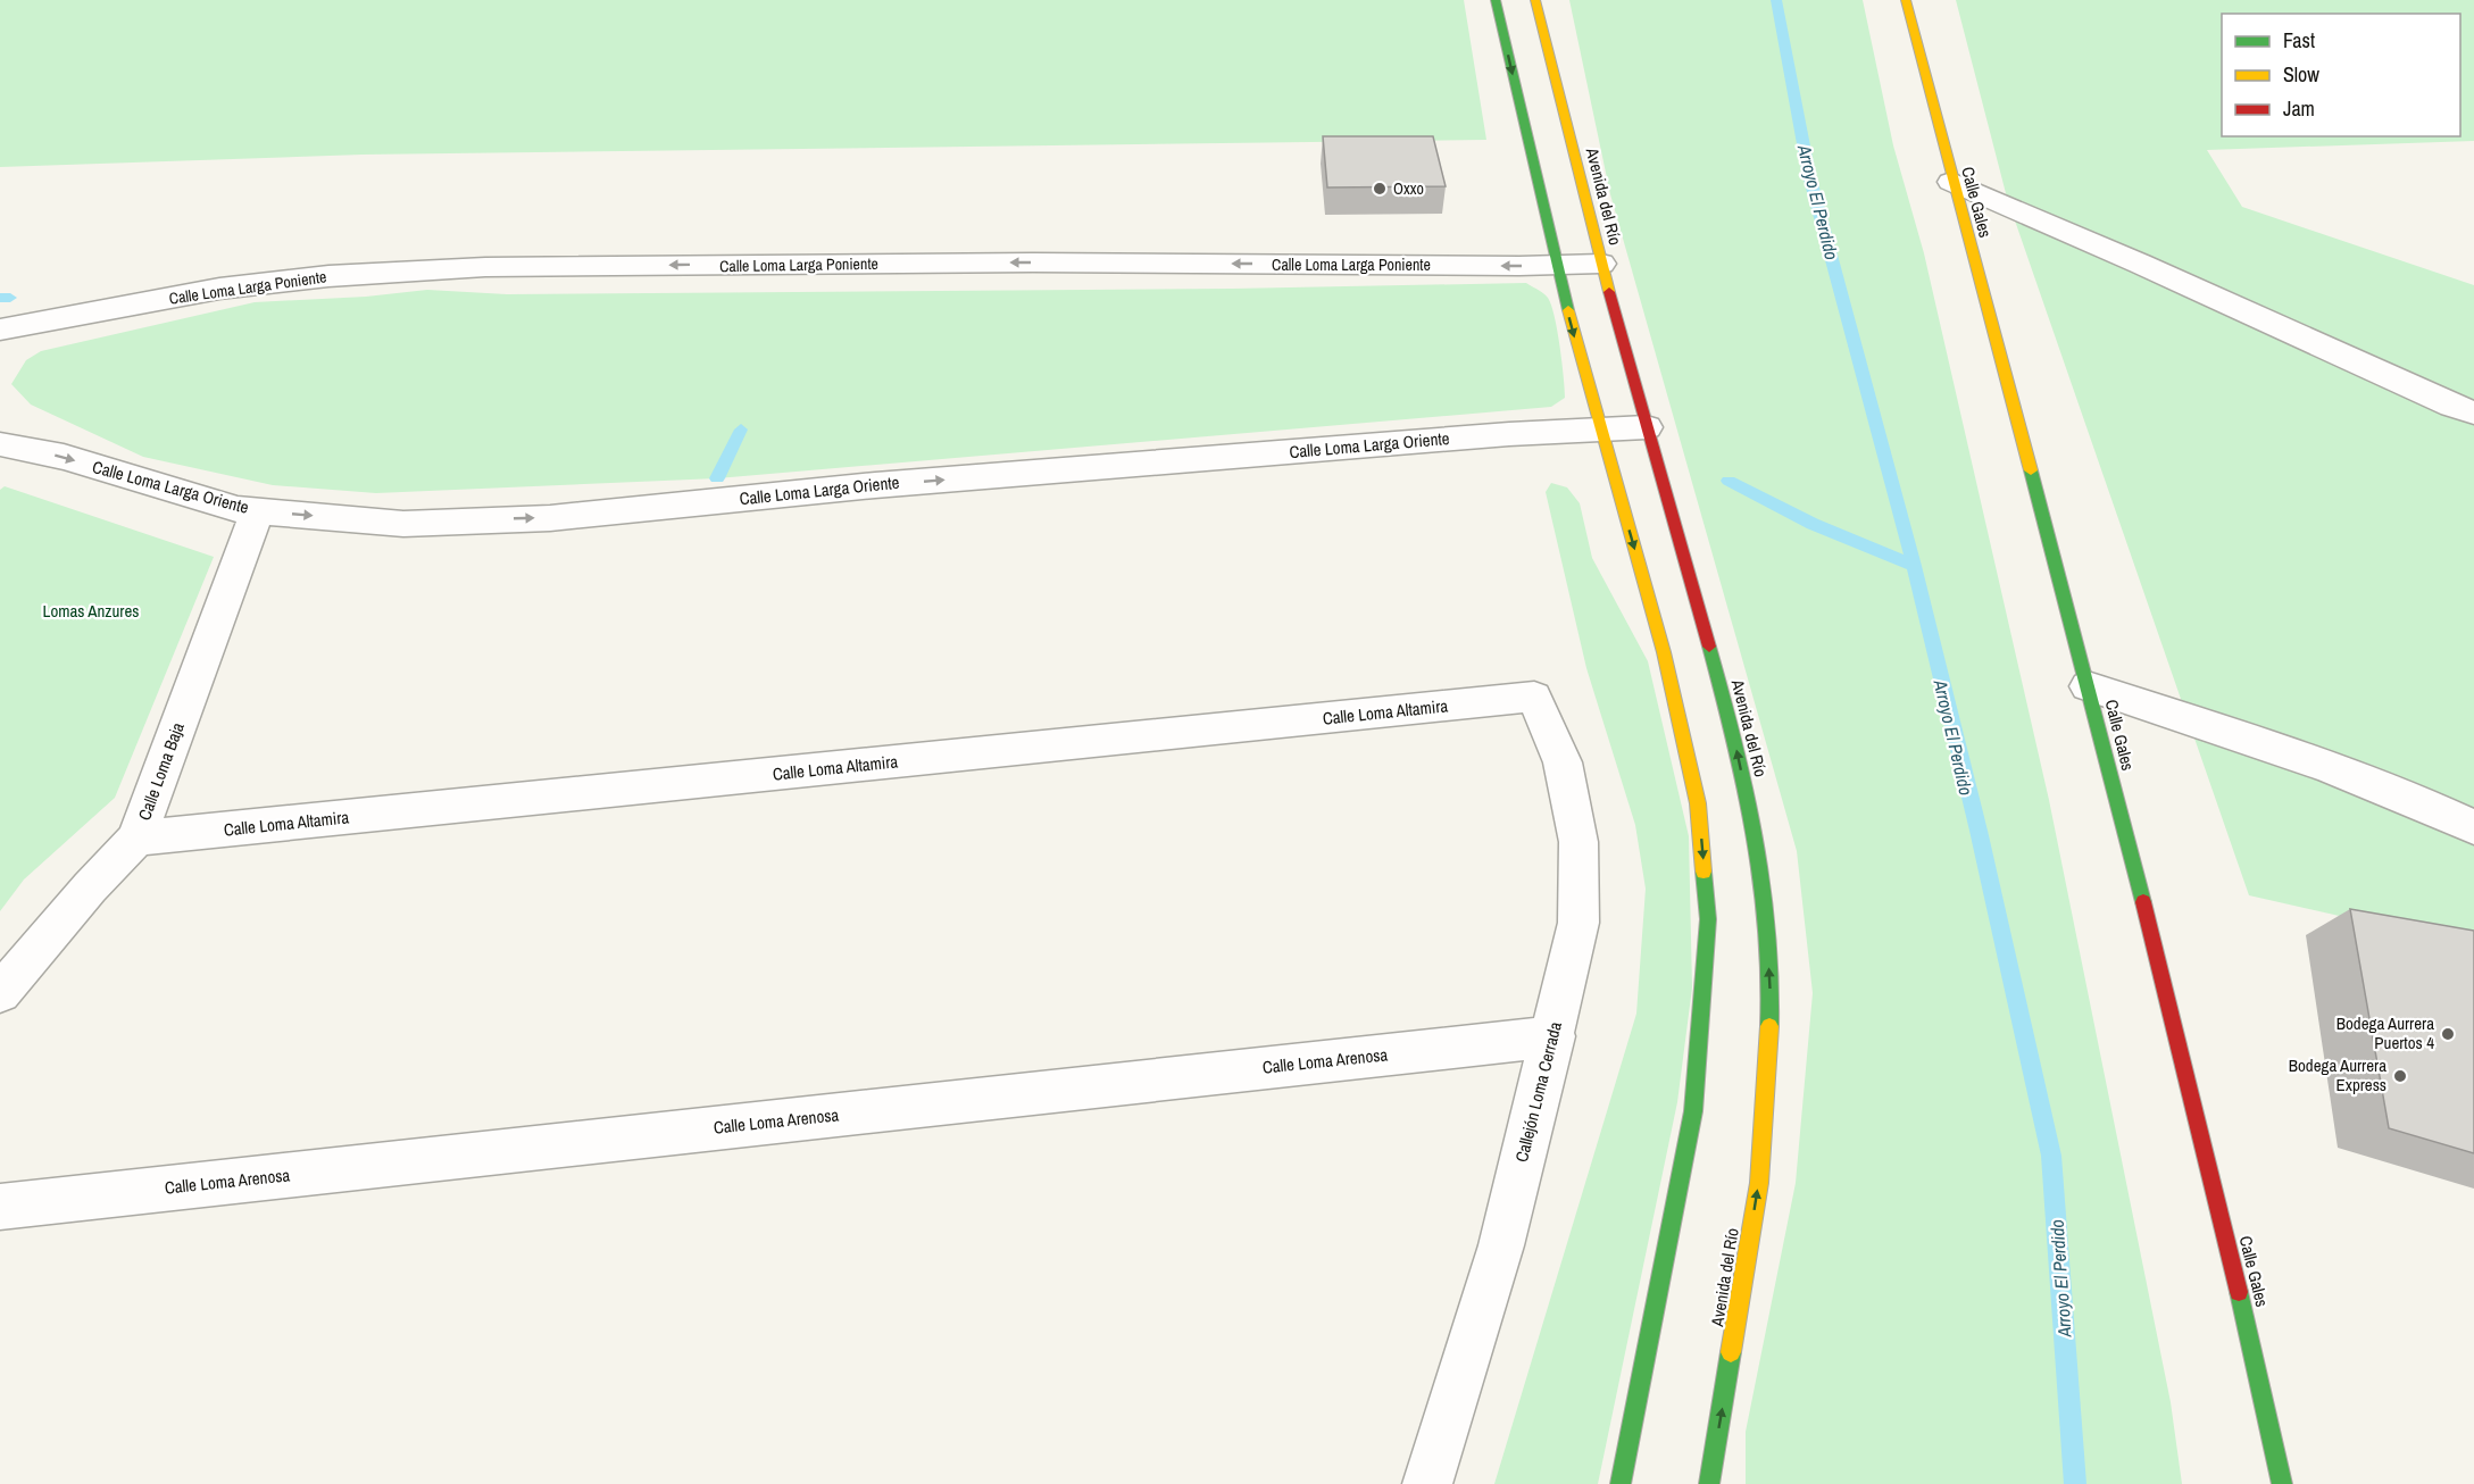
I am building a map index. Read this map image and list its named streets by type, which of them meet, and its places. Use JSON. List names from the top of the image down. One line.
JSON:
{"streets":{"street":["Avenida del Río","Calle Gales","Calle Loma Larga Poniente","Calle Loma Larga Oriente","Calle Loma Altamira","Calle Loma Baja","Calle Loma Arenosa","Callejón Loma Cerrada"]},"crossings":[["Avenida del Río","Calle Loma Larga Poniente"],["Avenida del Río","Calle Loma Larga Oriente"],["Calle Loma Larga Oriente","Calle Loma Baja"],["Calle Loma Altamira","Calle Loma Baja"],["Calle Loma Altamira","Callejón Loma Cerrada"],["Calle Loma Arenosa","Callejón Loma Cerrada"]],"one_way":["Calle Loma Larga Poniente","Calle Loma Larga Oriente"],"water":["Arroyo El Perdido"],"parks":["Lomas Anzures"],"places":["Oxxo","Bodega Aurrera Puertos 4","Bodega Aurrera Express"],"legend":["Fast","Slow","Jam"]}
